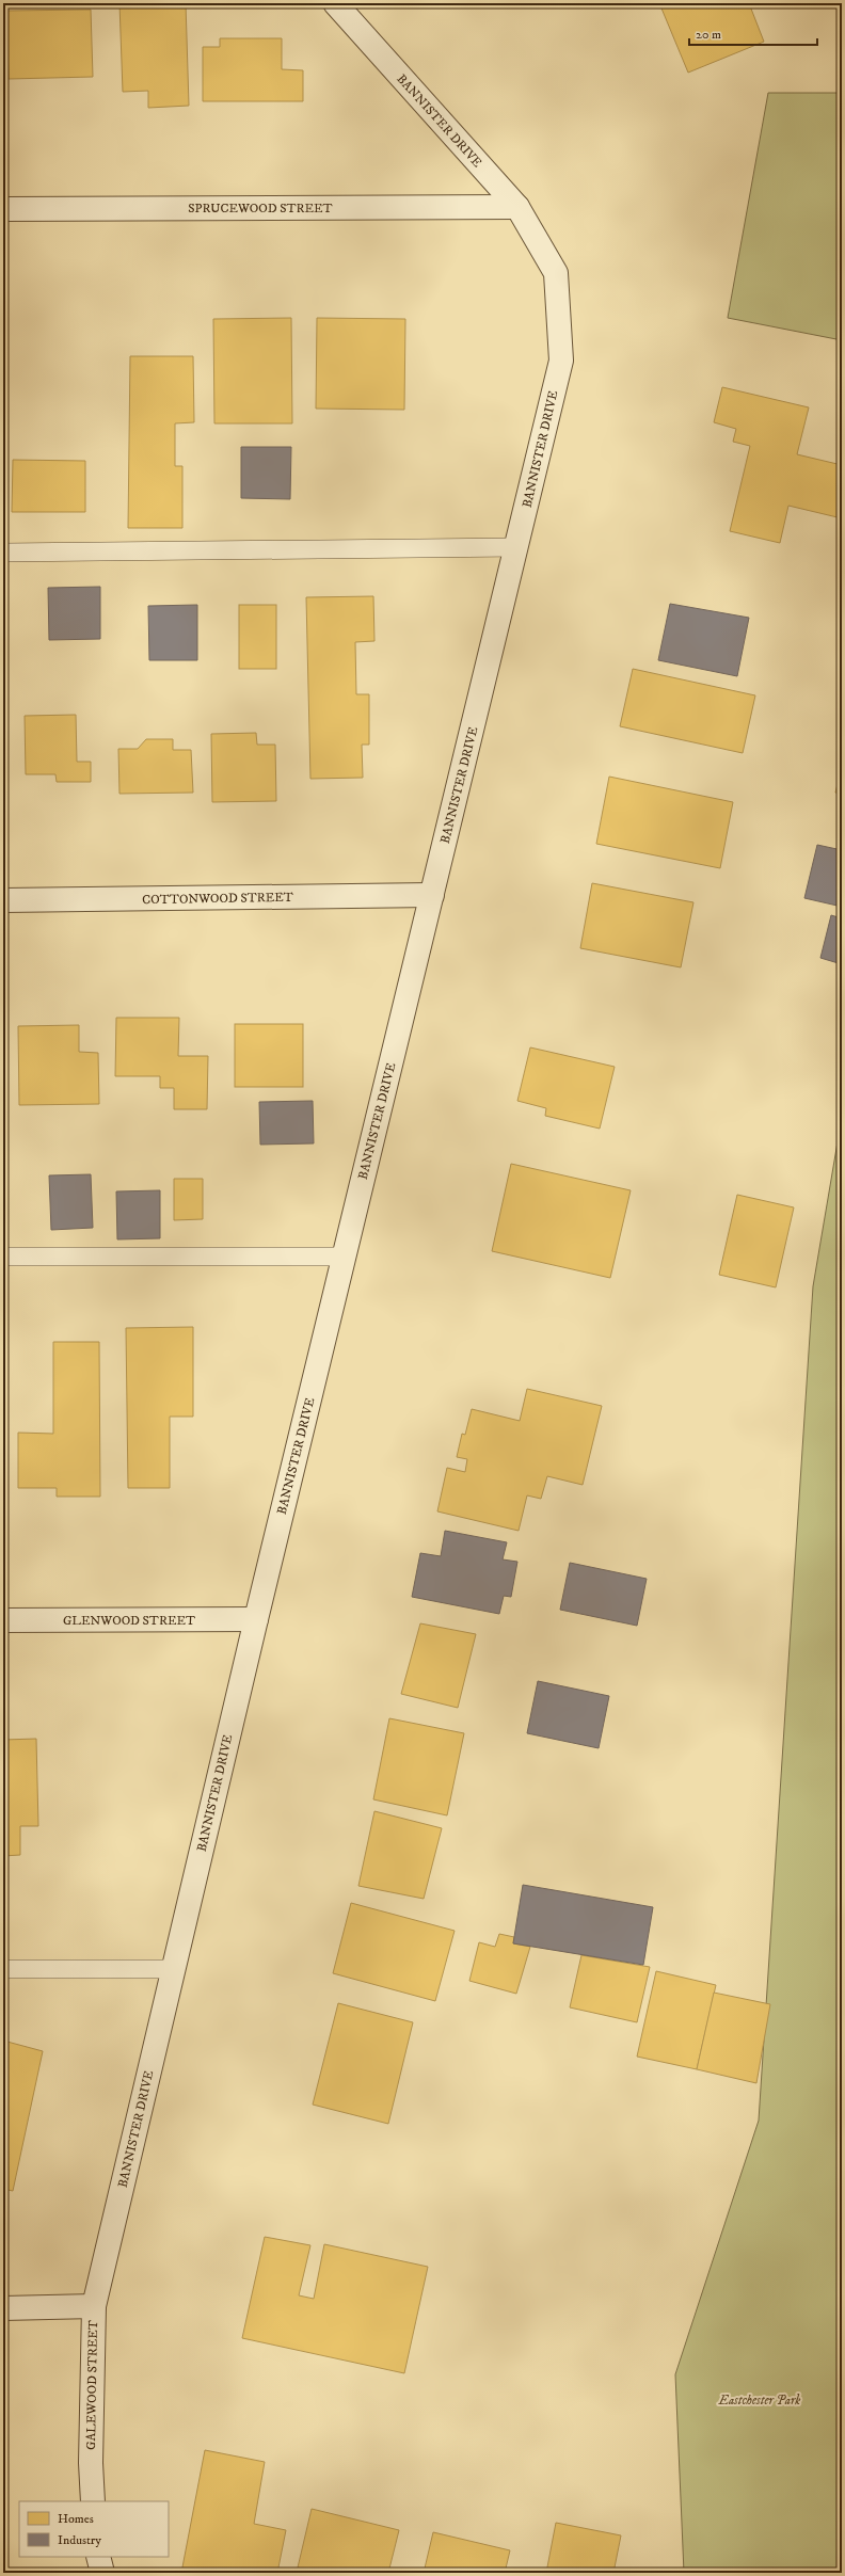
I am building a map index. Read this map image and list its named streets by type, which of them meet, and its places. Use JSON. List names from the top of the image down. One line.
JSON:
{"streets":{"street":["BANNISTER DRIVE","SPRUCEWOOD STREET","COTTONWOOD STREET","GLENWOOD STREET","GALEWOOD STREET"]},"crossings":[["BANNISTER DRIVE","SPRUCEWOOD STREET"],["BANNISTER DRIVE","COTTONWOOD STREET"],["BANNISTER DRIVE","GLENWOOD STREET"],["BANNISTER DRIVE","GALEWOOD STREET"]],"parks":["Eastchester Park"],"legend":["Homes","Industry"],"scale_bar":"20 m"}
